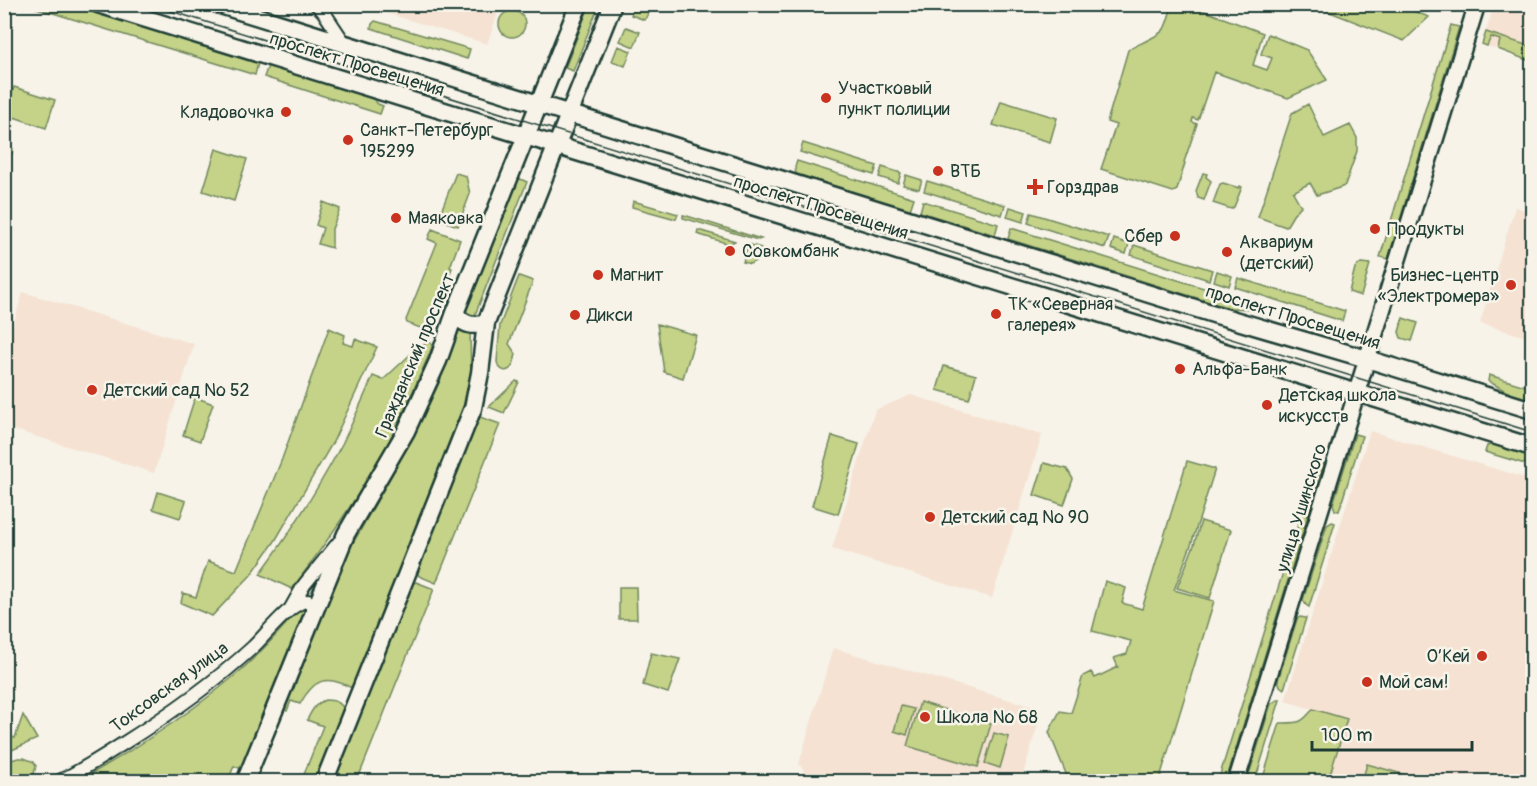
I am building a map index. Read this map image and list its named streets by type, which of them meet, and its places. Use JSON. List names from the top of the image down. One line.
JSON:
{"streets":{"main road":["проспект Просвещения","Гражданский проспект"],"street":["улица Ушинского","Токсовская улица"]},"crossings":[["проспект Просвещения","Гражданский проспект"],["проспект Просвещения","улица Ушинского"],["Гражданский проспект","Токсовская улица"]],"places":{"other":["Участковый пункт полиции","Кладовочка","Санкт-Петербург 195299","ВТБ","Маяковка","Продукты","Сбер","Совкомбанк","Аквариум (детский)","Магнит","Бизнес-центр «Электромера»","ТК «Северная галерея»","Дикси","Альфа-Банк","Детский сад № 52","Детская школа искусств","Детский сад № 90","О’Кей","Мой сам!","Школа № 68"],"health":["Горздрав"]},"scale_bar":"100 m"}
